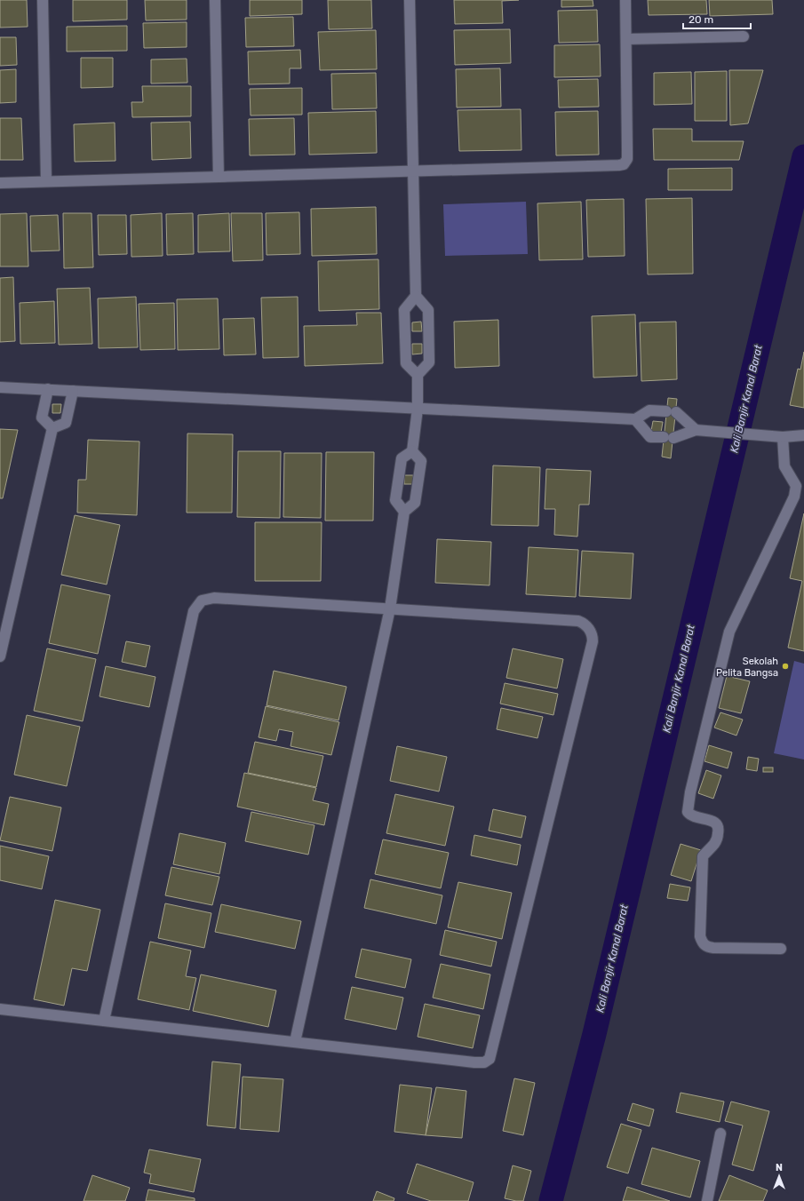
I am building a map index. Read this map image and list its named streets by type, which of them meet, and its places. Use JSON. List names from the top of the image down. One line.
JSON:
{"water":["Kali Banjir Kanal Barat"],"places":["Sekolah Pelita Bangsa"],"scale_bar":"20 m","north":"top"}
